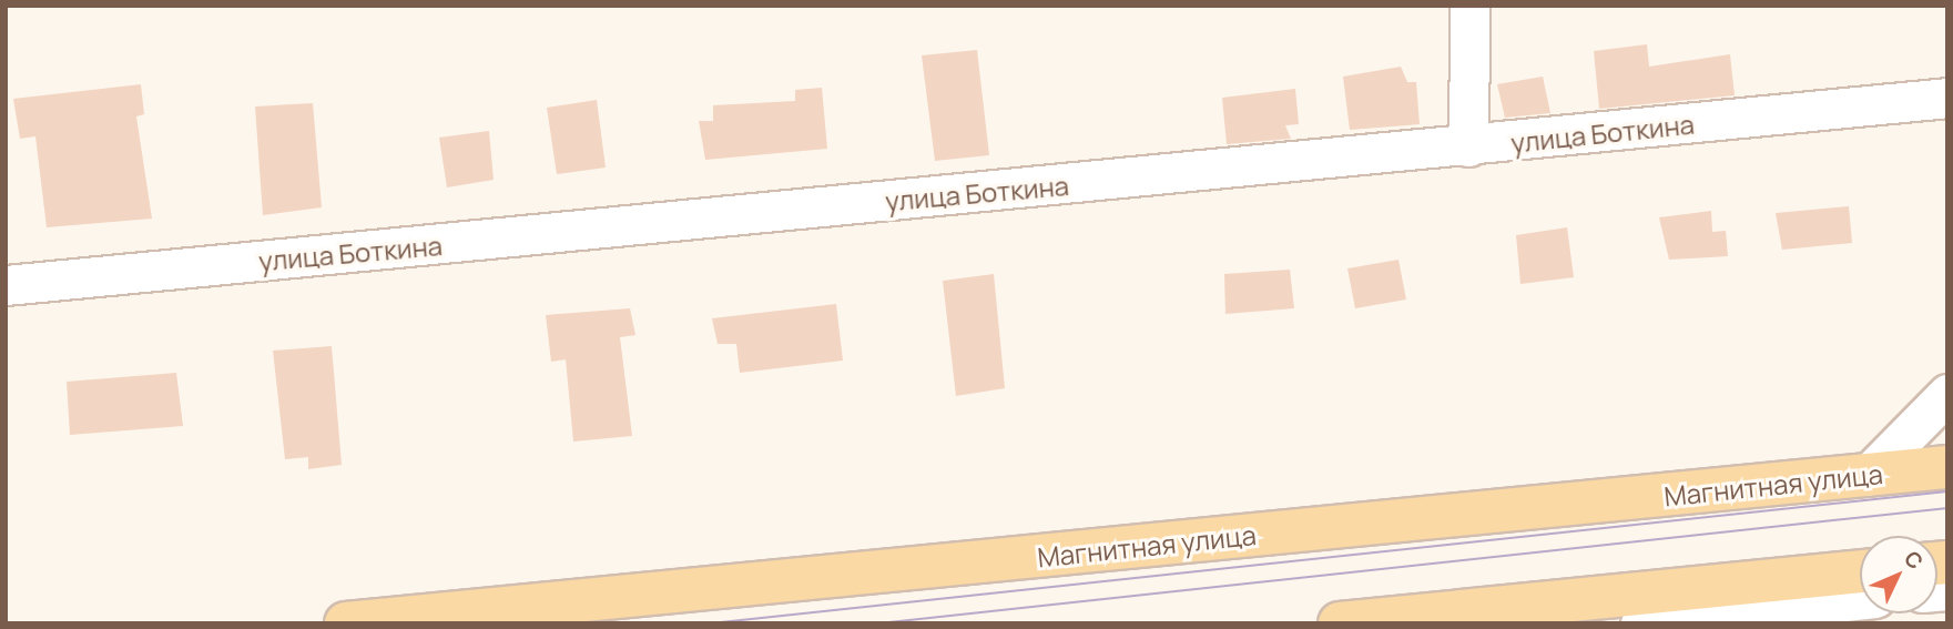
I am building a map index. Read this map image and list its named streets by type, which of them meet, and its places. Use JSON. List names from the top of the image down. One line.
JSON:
{"streets":{"main road":["Магнитная улица"],"street":["улица Боткина"]},"north":"top right"}
